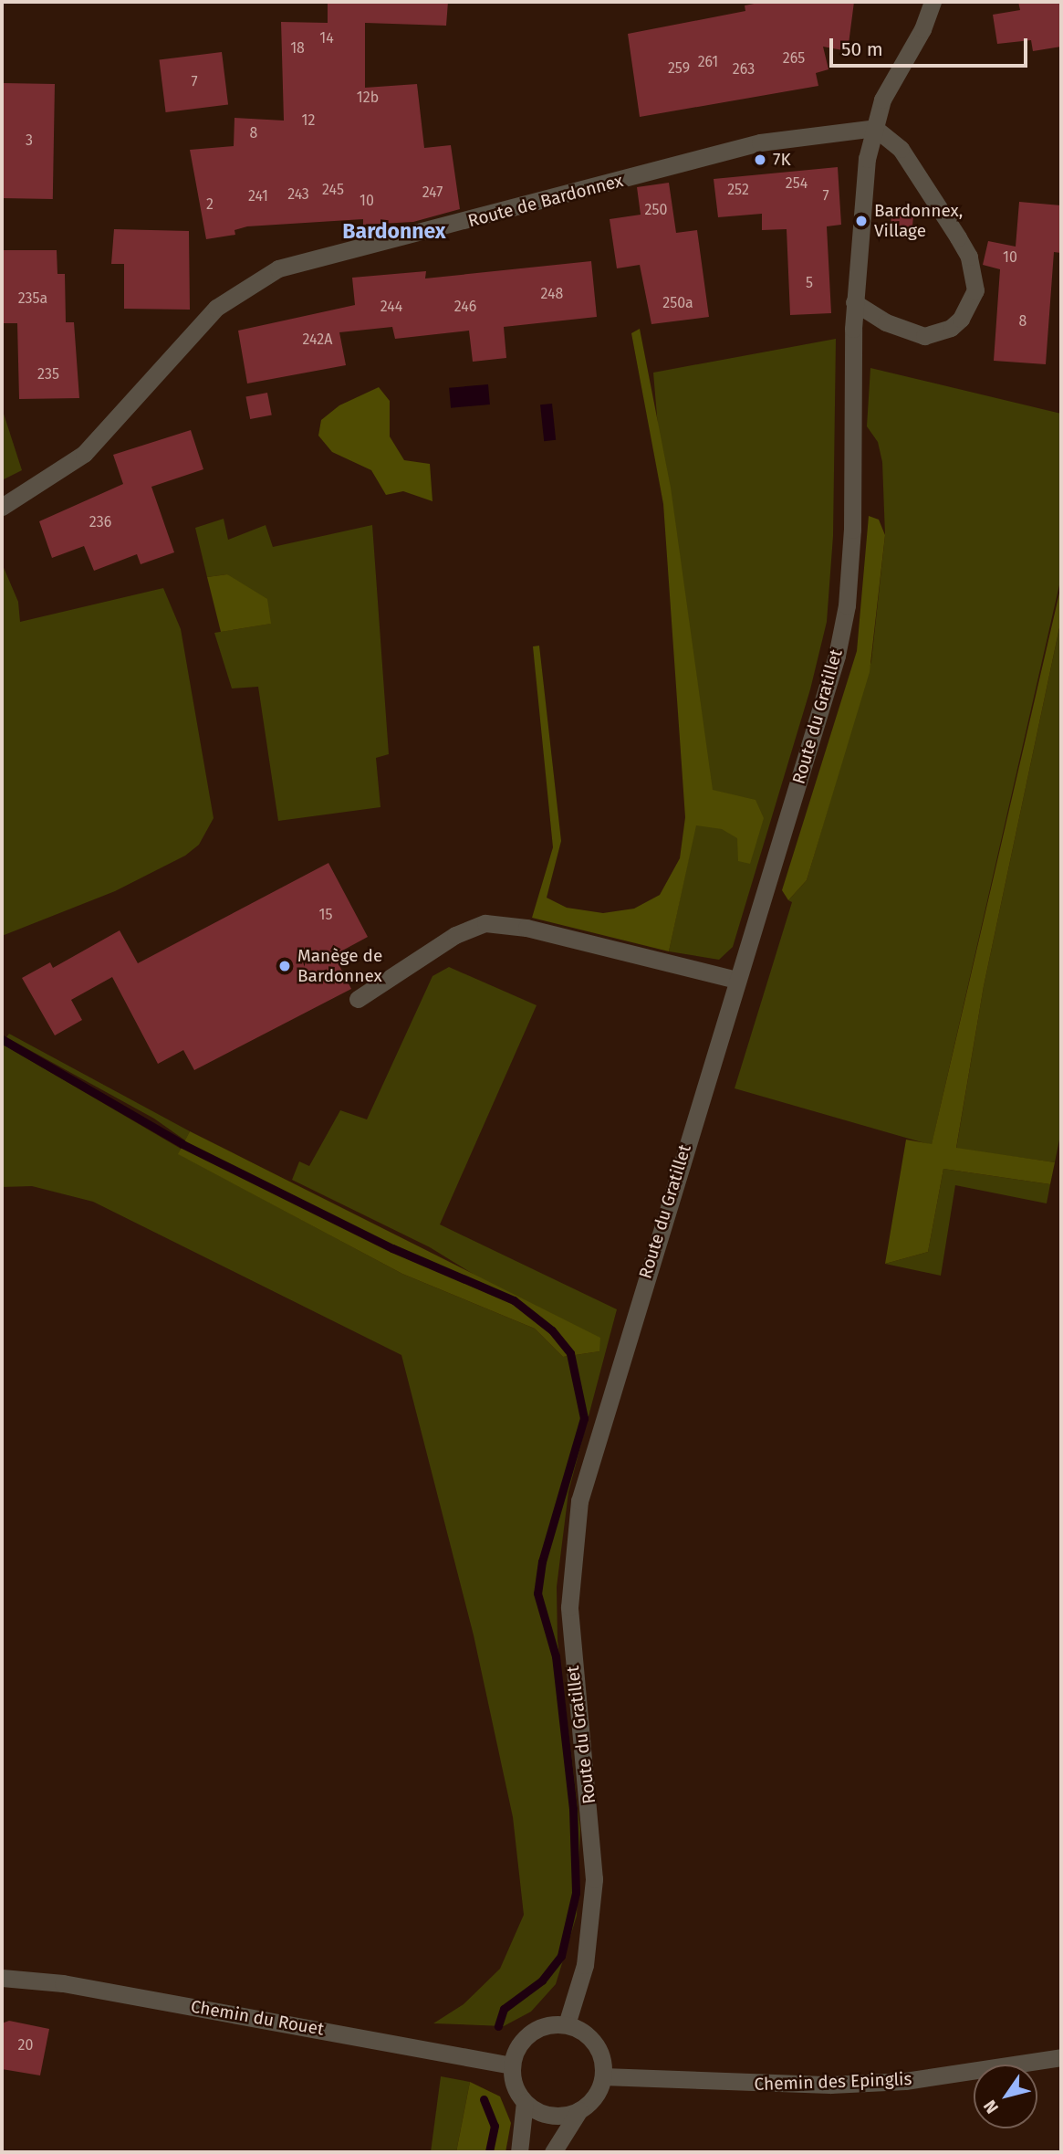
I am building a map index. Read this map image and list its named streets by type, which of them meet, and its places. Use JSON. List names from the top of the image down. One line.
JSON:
{"streets":{"street":["Route de Bardonnex","Route du Gratillet","Chemin du Rouet","Chemin des Epinglis"]},"crossings":[["Route de Bardonnex","Route du Gratillet"],["Route du Gratillet","Chemin du Rouet"],["Route du Gratillet","Chemin des Epinglis"],["Chemin du Rouet","Chemin des Epinglis"]],"districts":["Bardonnex"],"places":["7K","Bardonnex, Village","Manège de Bardonnex"],"house_numbers":["14","18","265","261","259","263","7","12b","12","8","3","254","245","252","247","243","241","7","10","2","250","10","5","248","235a","250a","244","246","8","242A","235","236","15","20"],"scale_bar":"50 m","north":"bottom left"}
